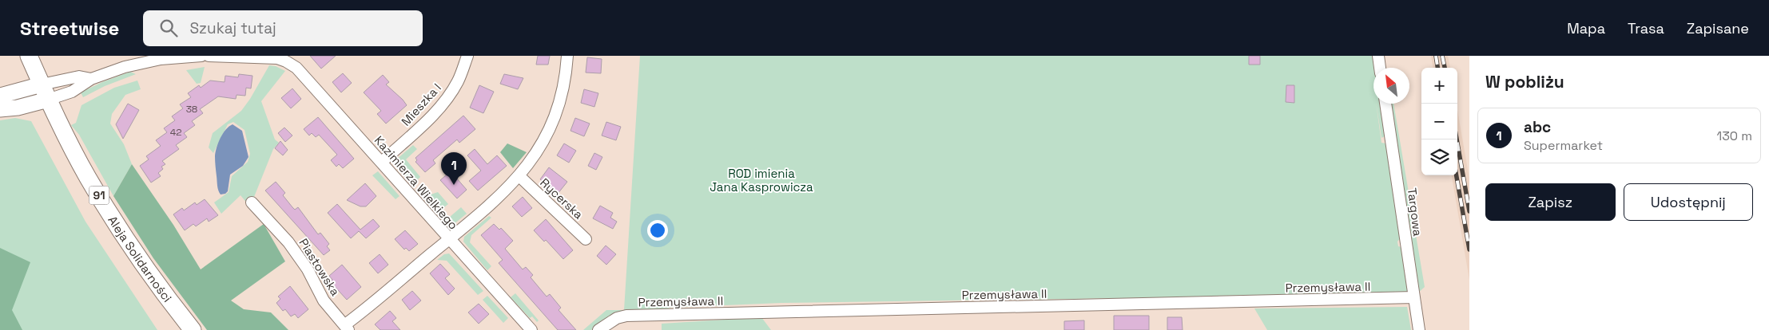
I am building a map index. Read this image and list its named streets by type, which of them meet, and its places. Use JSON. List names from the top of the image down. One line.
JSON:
{"streets":{"main road":["91","Aleja Solidarności"],"street":["Mieszka I","Kazimierza Wielkiego","Rycerska","Targowa","Piastowska","Przemysława II"]},"crossings":[["Mieszka I","Kazimierza Wielkiego"],["Targowa","Przemysława II"]],"parks":["ROD imienia Jana Kasprowicza"],"house_numbers":["38","42"],"north":"top left","page":{"header":"Streetwise","search":"Szukaj tutaj","nav":["Mapa","Trasa","Zapisane"],"heading":"W pobliżu","map_buttons":["+","−"],"list":[{"mark":"1","name":"abc","note":"Supermarket","value":"130 m"}],"pins":"1","buttons":["Zapisz","Udostępnij"]}}
